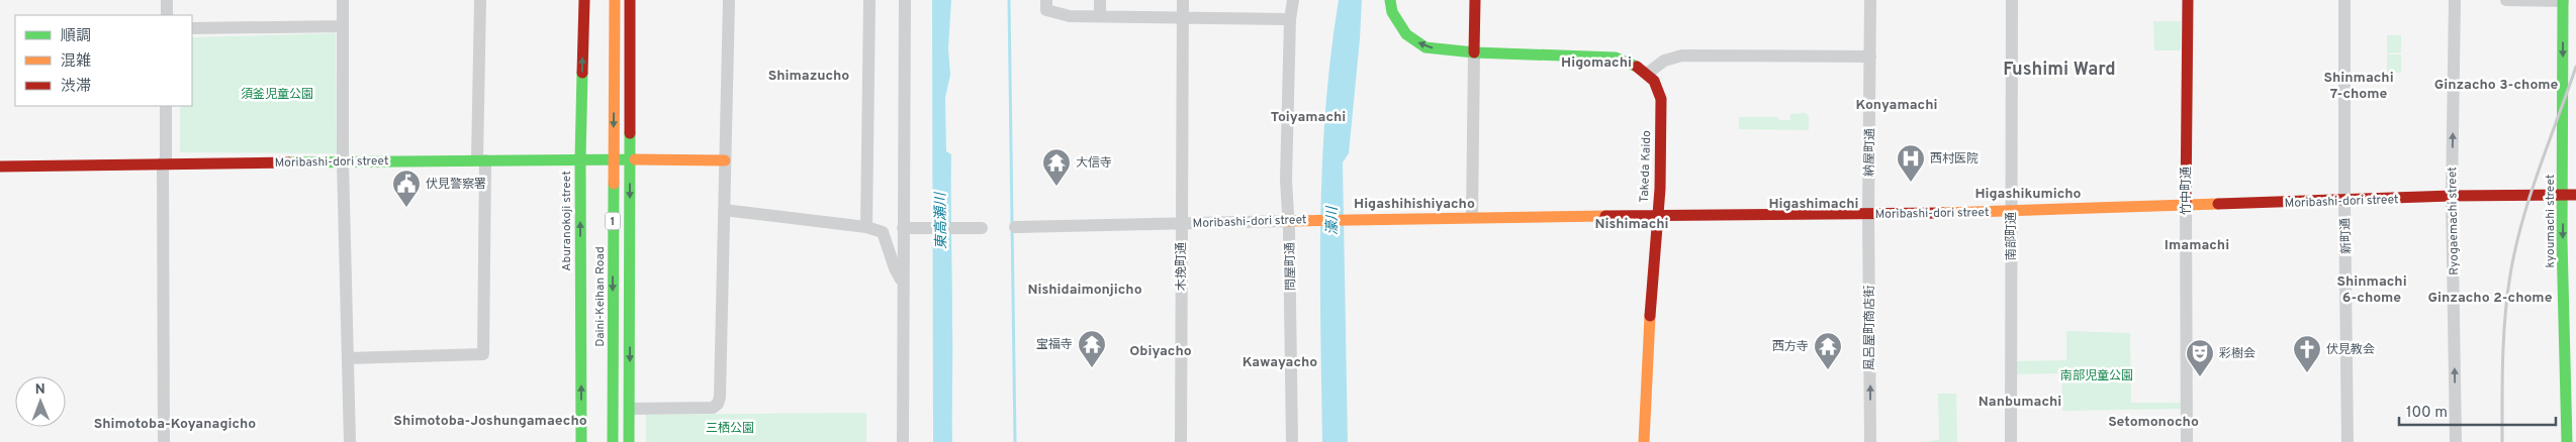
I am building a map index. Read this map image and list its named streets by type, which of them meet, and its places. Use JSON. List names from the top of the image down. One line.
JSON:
{"streets":{"main road":["Moribashi-dori street","Takeda Kaido","竹中町通","Aburanokoji street","1","kyoumachi street","Daini-Keihan Road"],"street":["納屋町通","Ryogaemachi street","南部町通","新町通","木挽町通","問屋町通","風呂屋町商店街"]},"crossings":[["納屋町通","Moribashi-dori street"],["納屋町通","風呂屋町商店街"],["Moribashi-dori street","Takeda Kaido"],["Moribashi-dori street","竹中町通"],["Moribashi-dori street","Aburanokoji street"],["Moribashi-dori street","Ryogaemachi street"],["Moribashi-dori street","kyoumachi street"],["Moribashi-dori street","南部町通"],["Moribashi-dori street","新町通"],["Moribashi-dori street","木挽町通"],["Moribashi-dori street","問屋町通"],["Moribashi-dori street","風呂屋町商店街"]],"one_way":["Ryogaemachi street","kyoumachi street","風呂屋町商店街"],"districts":["Higomachi","Fushimi Ward","Shimazucho","Shinmachi 7-chome","Ginzacho 3-chome","Konyamachi","Toiyamachi","Higashikumicho","Higashihishiyacho","Higashimachi","Nishimachi","Imamachi","Shinmachi 6-chome","Nishidaimonjicho","Ginzacho 2-chome","Obiyacho","Kawayacho","Nanbumachi","Shimotoba-Joshungamaecho","Setomonocho","Shimotoba-Koyanagicho"],"water":["東高瀬川","濠川"],"parks":["須釜児童公園","南部児童公園","三栖公園"],"places":{"hospital":["西村医院"],"temple":["大信寺","宝福寺","西方寺"],"public building":["伏見警察署"],"church":["伏見教会"],"theatre":["彩樹会"]},"legend":["順調","混雑","渋滞"],"scale_bar":"100 m","north":"top"}
